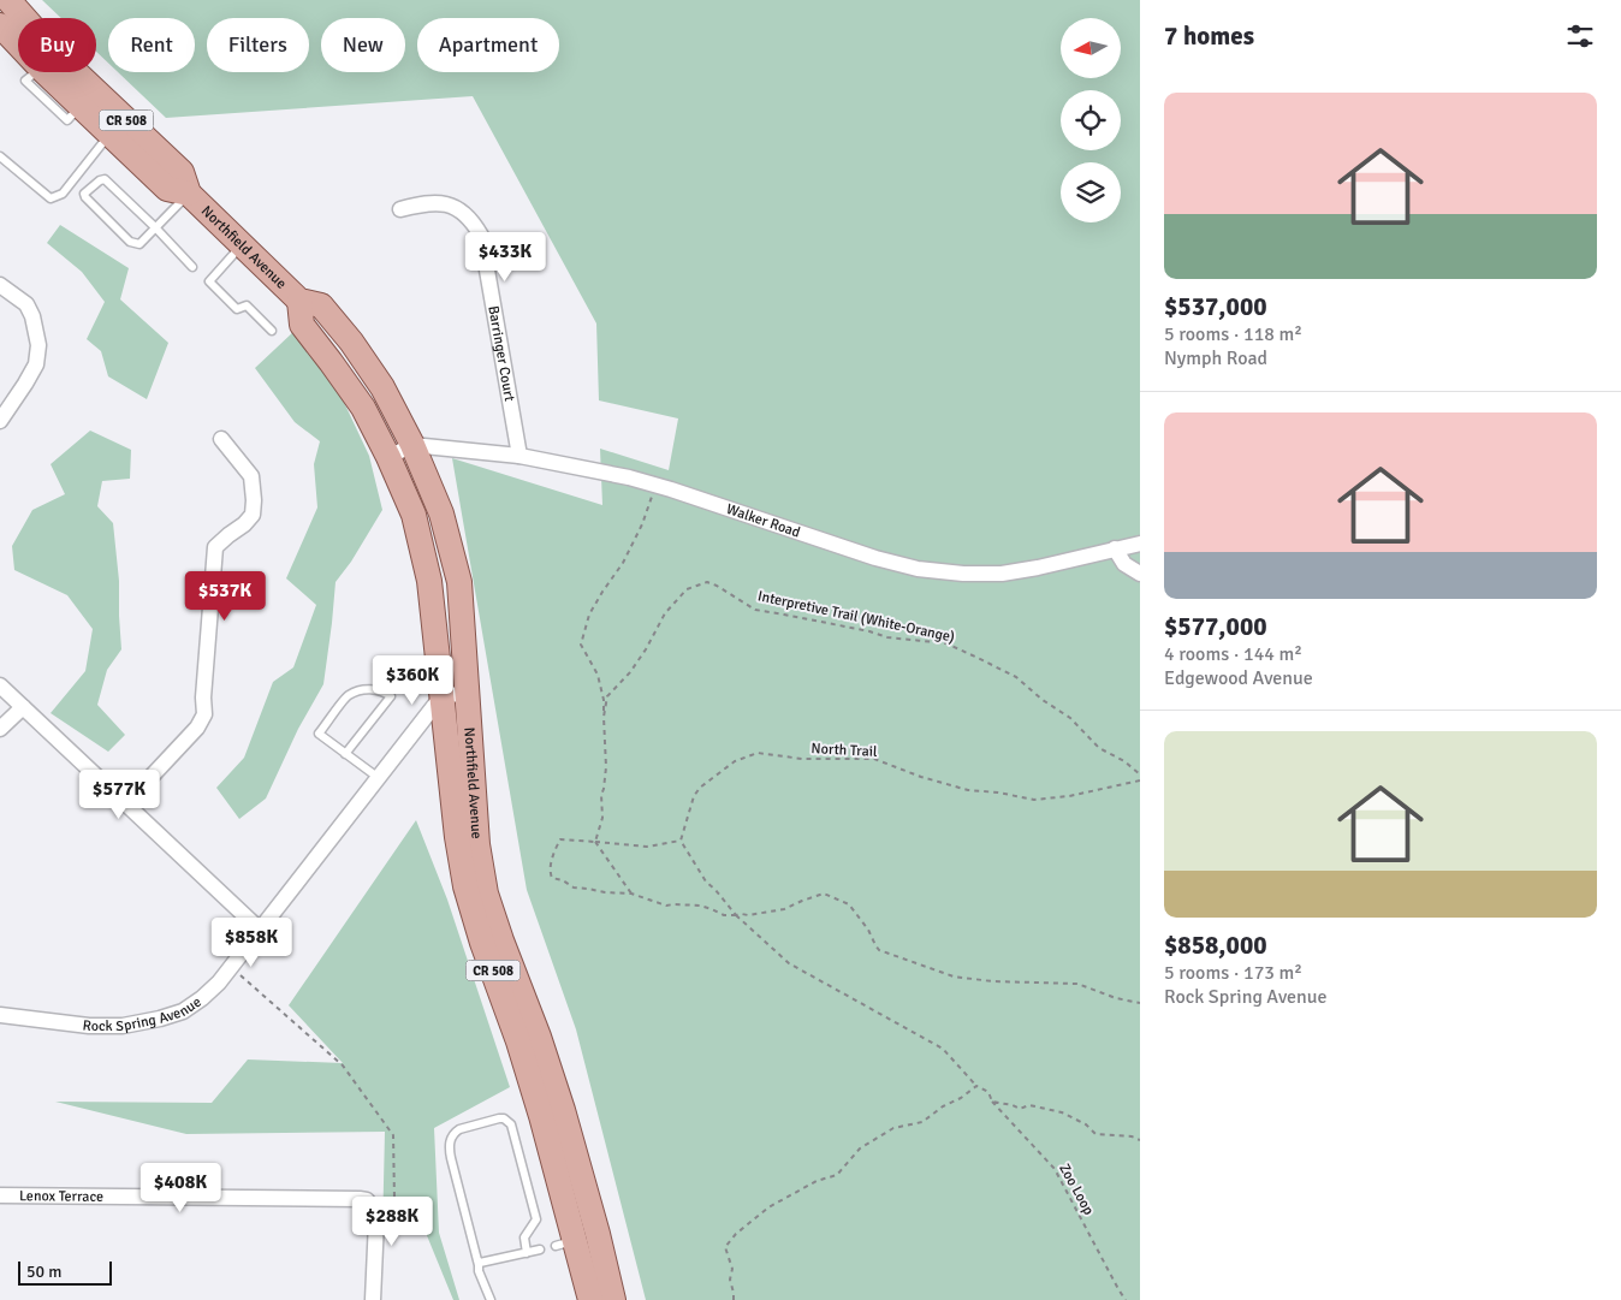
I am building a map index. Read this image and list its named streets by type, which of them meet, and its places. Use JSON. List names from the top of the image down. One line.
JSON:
{"streets":{"main road":["CR 508","Northfield Avenue"],"street":["Barringer Court","Walker Road","Rock Spring Avenue","Lenox Terrace"],"path":["Interpretive Trail (White-Orange)","North Trail","Zoo Loop"]},"crossings":[["Northfield Avenue","Walker Road"],["Northfield Avenue","Rock Spring Avenue"],["Barringer Court","Walker Road"]],"scale_bar":"50 m","north":"left","page":{"heading":"7 homes","chip":["Buy","Rent","Filters","New","Apartment"],"list":[{"name":"$537,000","note":"5 rooms · 118 m² · Nymph Road"},{"name":"$577,000","note":"4 rooms · 144 m² · Edgewood Avenue"},{"name":"$858,000","note":"5 rooms · 173 m² · Rock Spring Avenue"}],"price":["$433K","$537K","$360K","$577K","$858K","$408K","$288K"],"scale":"50 m"}}
